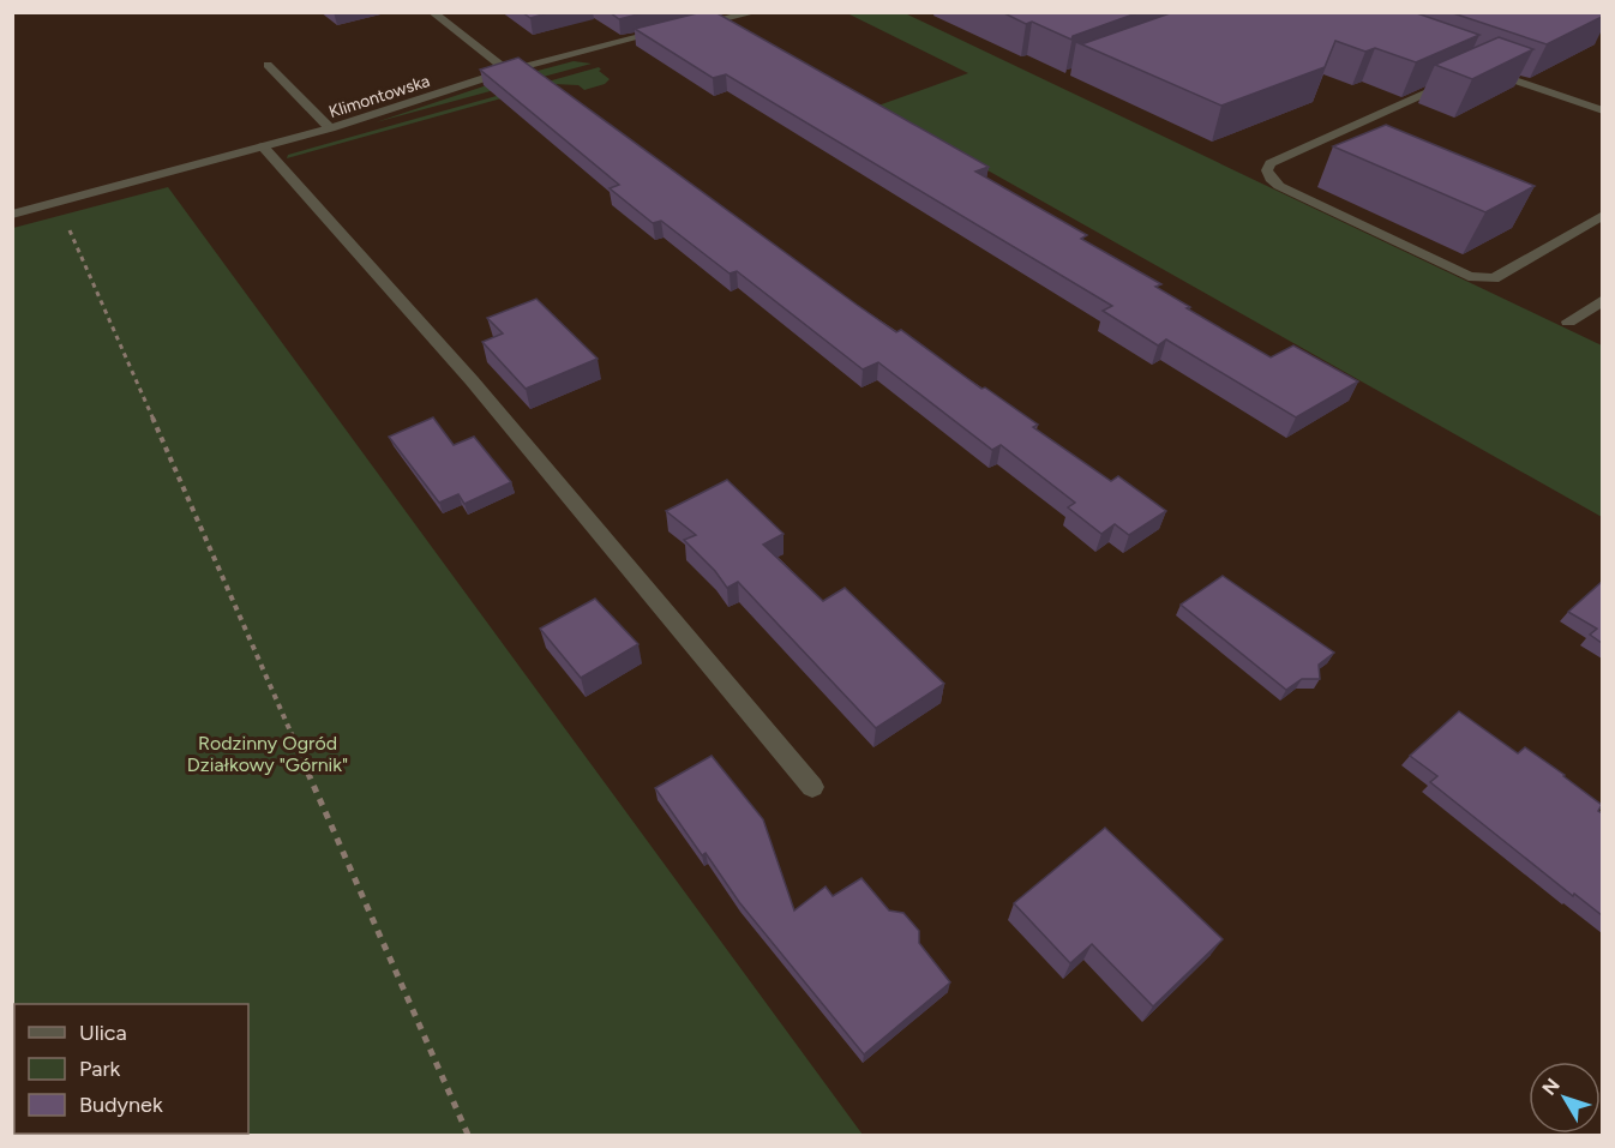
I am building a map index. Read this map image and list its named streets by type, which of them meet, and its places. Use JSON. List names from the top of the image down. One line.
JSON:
{"streets":{"street":["Klimontowska"]},"parks":["Rodzinny Ogród Działkowy \"Górnik\""],"legend":["Ulica","Park","Budynek"],"north":"top left"}
